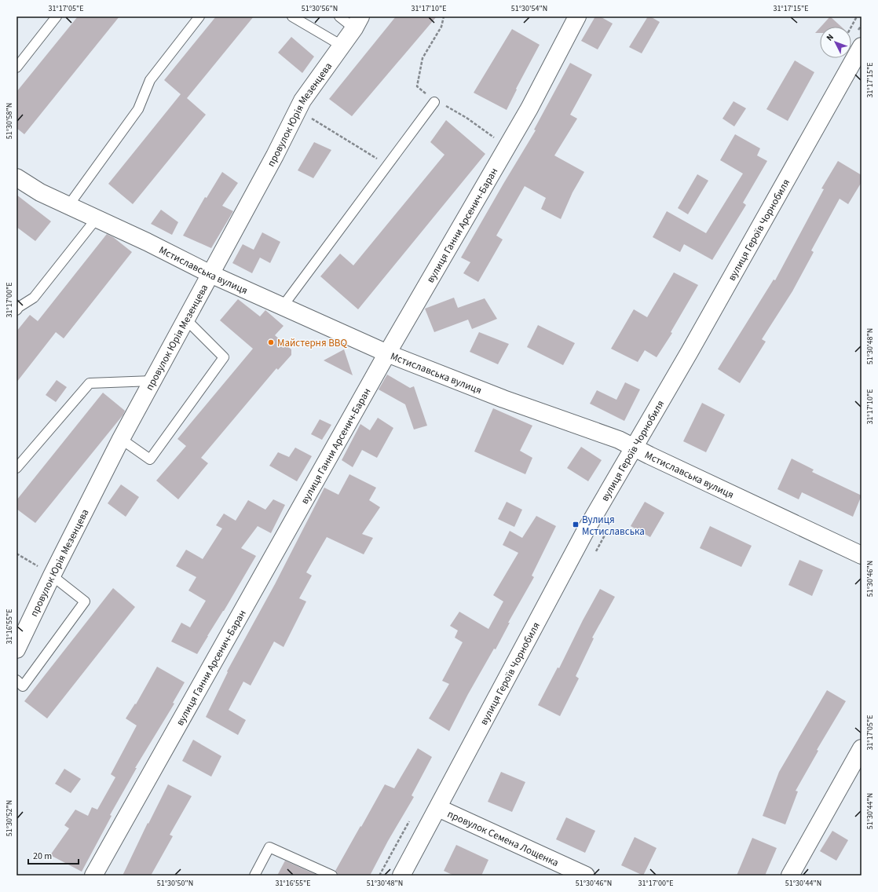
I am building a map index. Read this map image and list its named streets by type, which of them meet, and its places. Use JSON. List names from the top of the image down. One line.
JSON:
{"streets":{"street":["провулок Юрія Мезенцева","вулиця Ганни Арсенич-Баран","вулиця Героїв Чорнобиля","Мстиславська вулиця","провулок Семена Лощенка"]},"crossings":[["провулок Юрія Мезенцева","Мстиславська вулиця"],["вулиця Ганни Арсенич-Баран","Мстиславська вулиця"],["вулиця Героїв Чорнобиля","Мстиславська вулиця"],["вулиця Героїв Чорнобиля","провулок Семена Лощенка"]],"places":{"other":["Майстерня BBQ"],"transit":["Вулиця Мстиславська"]},"scale_bar":"20 m","north":"top left","coordinates":["31°17'05\"E","51°30'56\"N","31°17'10\"E","51°30'54\"N","31°17'15\"E","51°30'58\"N","31°17'00\"E","51°30'48\"N","51°30'46\"N","31°16'55\"E","51°30'44\"N","51°30'52\"N","51°30'50\"N"]}
